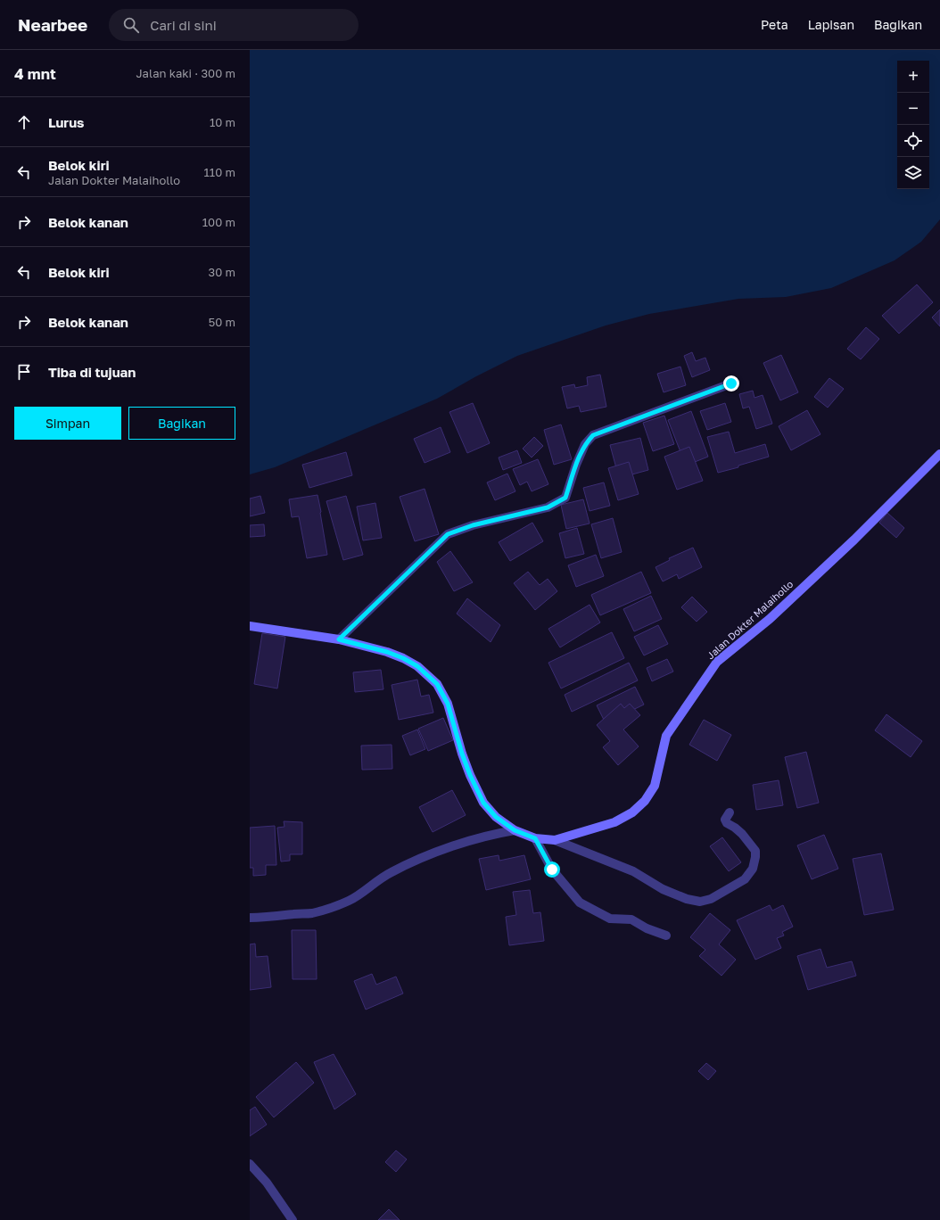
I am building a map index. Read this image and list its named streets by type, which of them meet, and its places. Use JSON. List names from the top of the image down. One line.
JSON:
{"streets":{"main road":["Jalan Dokter Malaihollo"]},"page":{"header":"Nearbee","search":"Cari di sini","nav":["Peta","Lapisan","Bagikan"],"heading":["4 mnt","Jalan kaki · 300 m"],"map_buttons":["+","−"],"list":[["Lurus","10 m"],["Belok kiri","Jalan Dokter Malaihollo","110 m"],["Belok kanan","100 m"],["Belok kiri","30 m"],["Belok kanan","50 m"],"Tiba di tujuan"],"buttons":["Simpan","Bagikan"]}}
